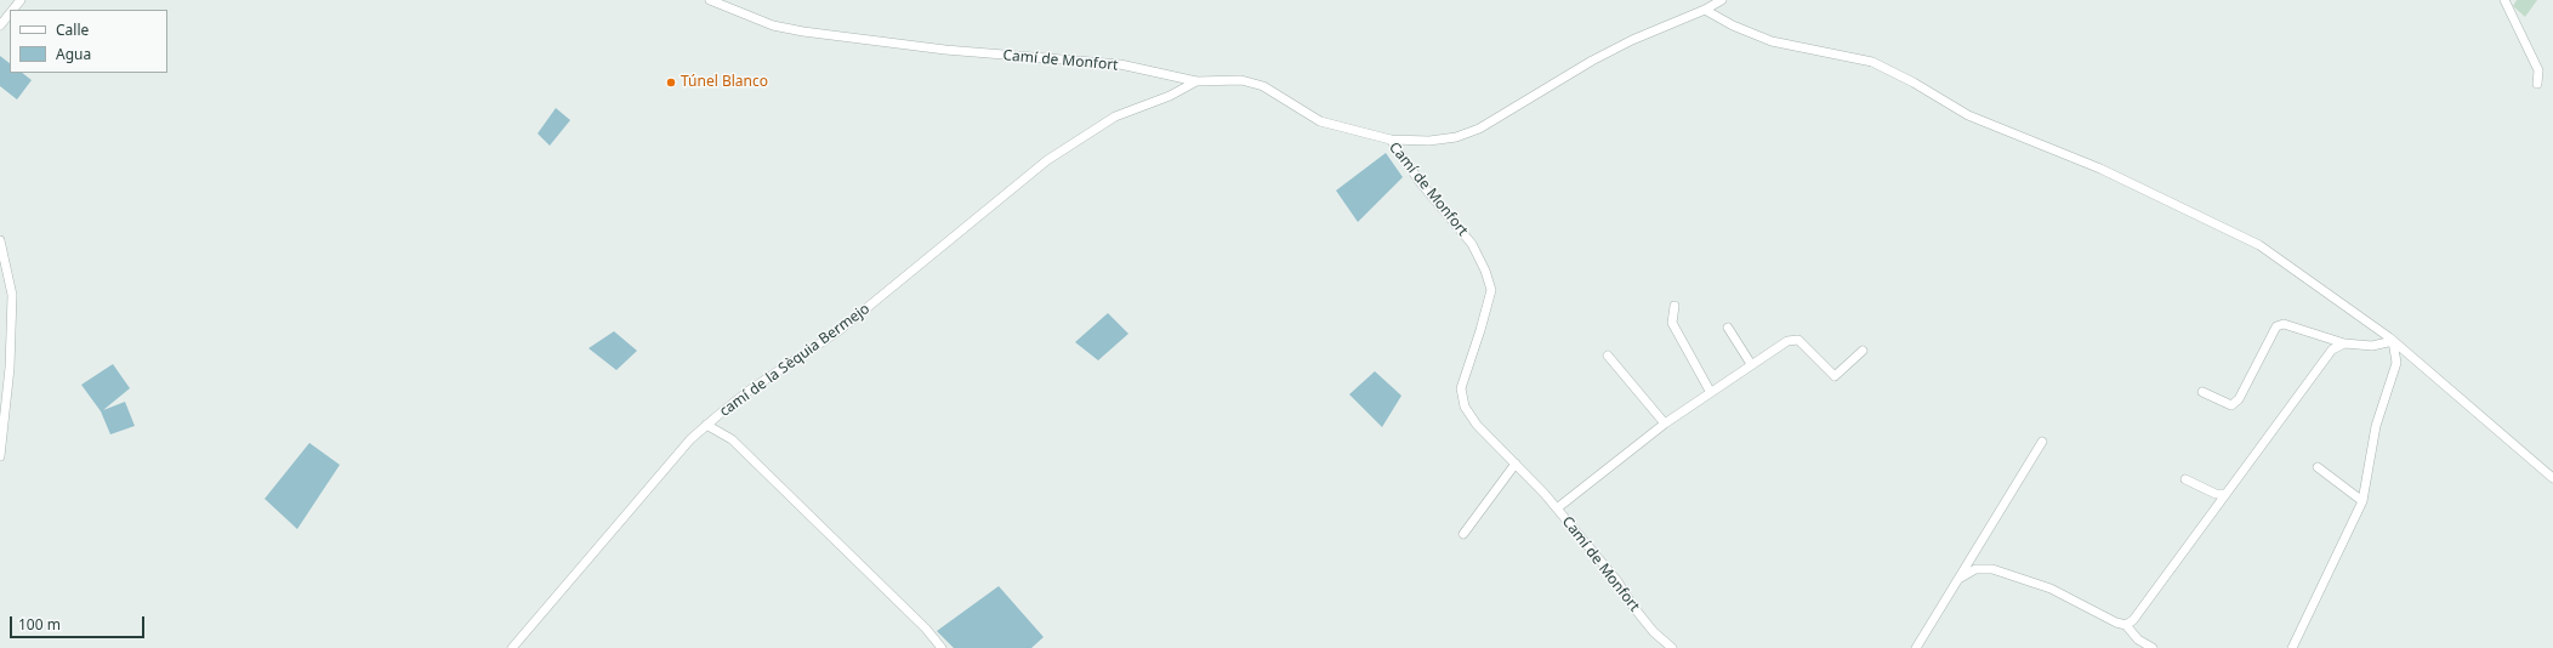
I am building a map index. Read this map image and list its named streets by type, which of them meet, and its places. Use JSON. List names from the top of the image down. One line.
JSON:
{"streets":{"street":["Camí de Monfort","camí de la Sèquia Bermejo"]},"crossings":[["Camí de Monfort","camí de la Sèquia Bermejo"]],"places":["Túnel Blanco"],"legend":["Calle","Agua"],"scale_bar":"100 m"}
